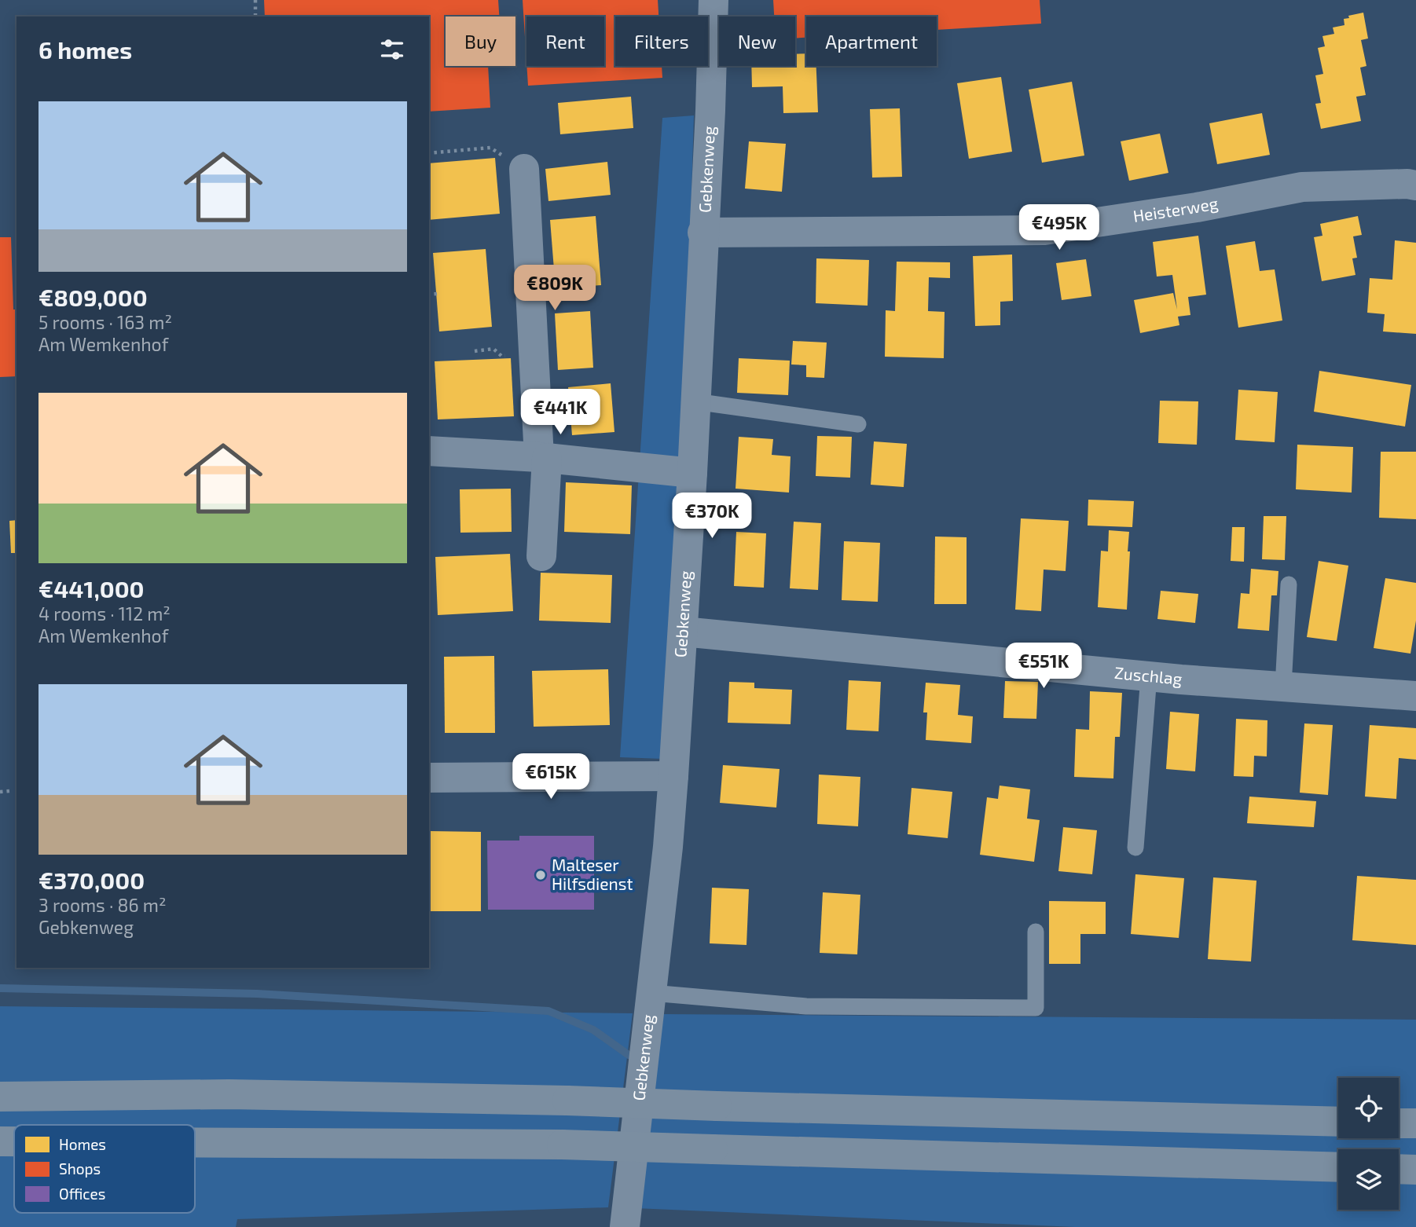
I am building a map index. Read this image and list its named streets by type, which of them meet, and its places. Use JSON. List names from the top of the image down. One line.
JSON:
{"streets":{"street":["Gebkenweg","Heisterweg","Zuschlag"]},"crossings":[["Gebkenweg","Heisterweg"],["Gebkenweg","Zuschlag"]],"places":["Malteser Hilfsdienst"],"legend":["Homes","Shops","Offices"],"page":{"chip":["Buy","Rent","Filters","New","Apartment"],"heading":"6 homes","list":[{"name":"€809,000","note":"5 rooms · 163 m² · Am Wemkenhof"},{"name":"€441,000","note":"4 rooms · 112 m² · Am Wemkenhof"},{"name":"€370,000","note":"3 rooms · 86 m² · Gebkenweg"}],"price":["€495K","€809K","€441K","€370K","€551K","€615K"]}}
